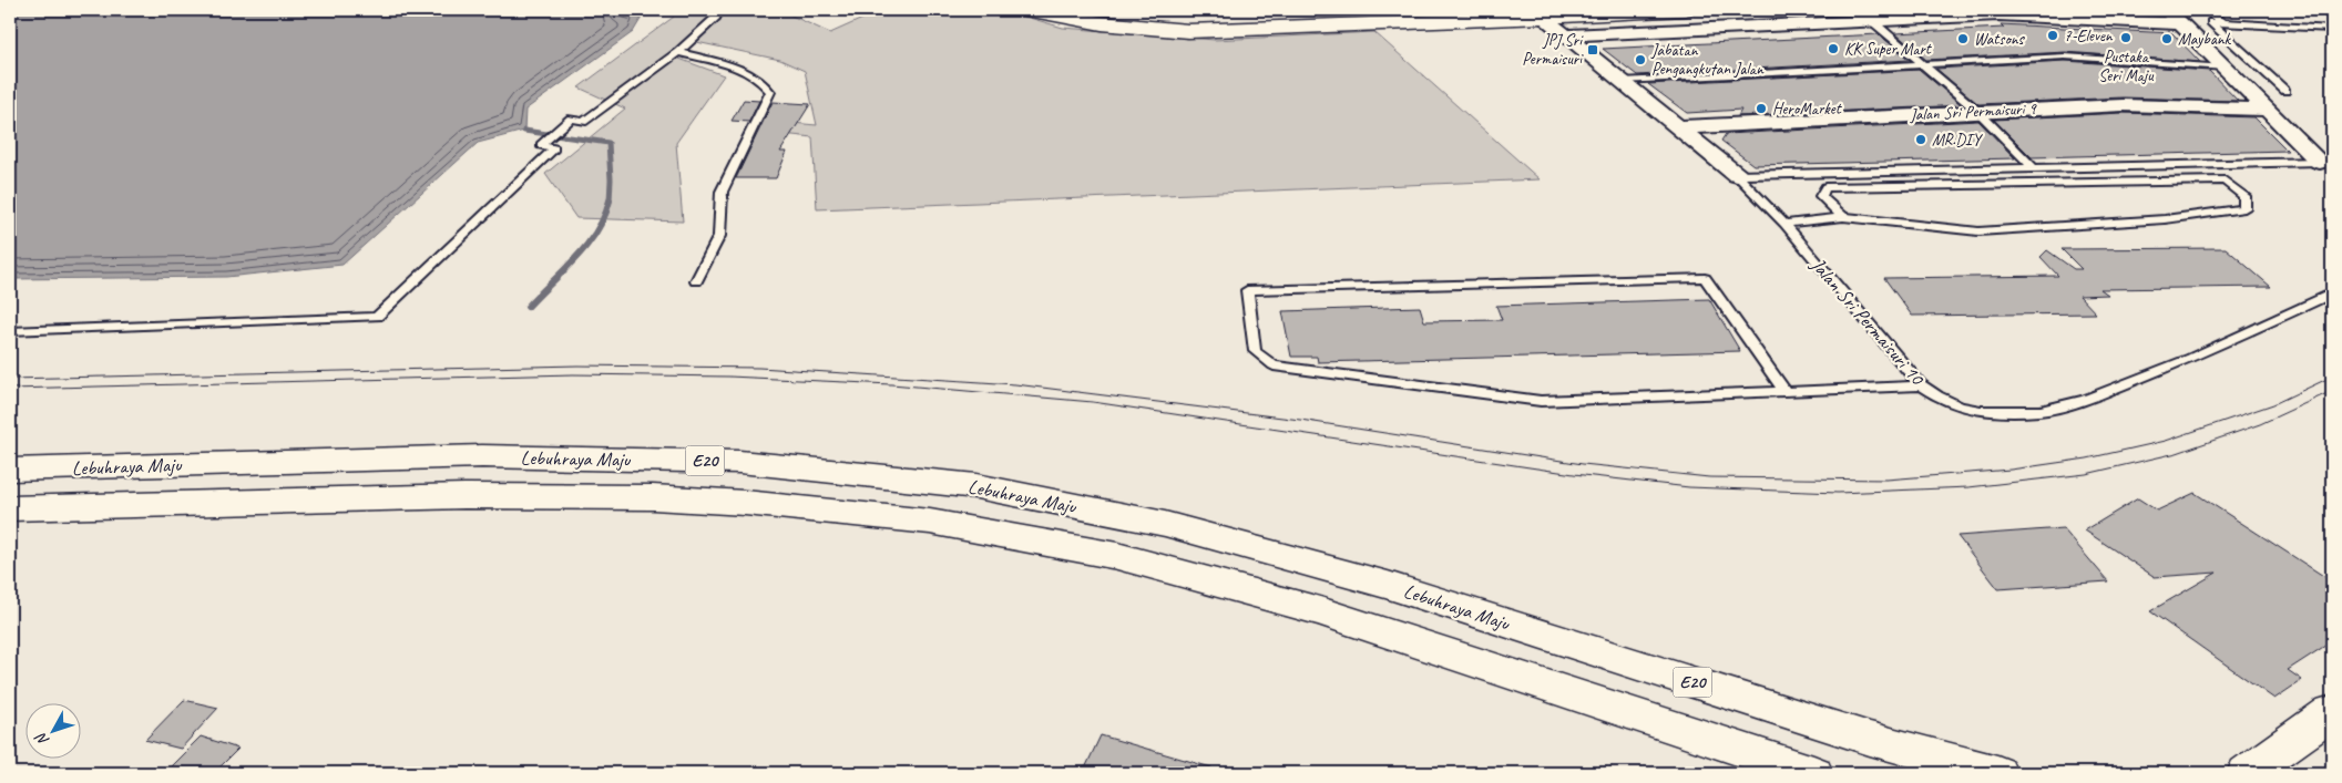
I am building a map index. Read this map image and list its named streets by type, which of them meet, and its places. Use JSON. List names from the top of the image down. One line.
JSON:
{"streets":{"main road":["Lebuhraya Maju","E20"],"street":["Jalan Sri Permaisuri 9","Jalan Sri Permaisuri 10"]},"crossings":[["Jalan Sri Permaisuri 9","Jalan Sri Permaisuri 10"]],"places":{"other":["7-Eleven","Pustaka Seri Maju","Watsons","Maybank","KK Super Mart","Jabatan Pengangkutan Jalan","HeroMarket","MR.DIY"],"transit":["JPJ Sri Permaisuri"]},"north":"bottom left"}
